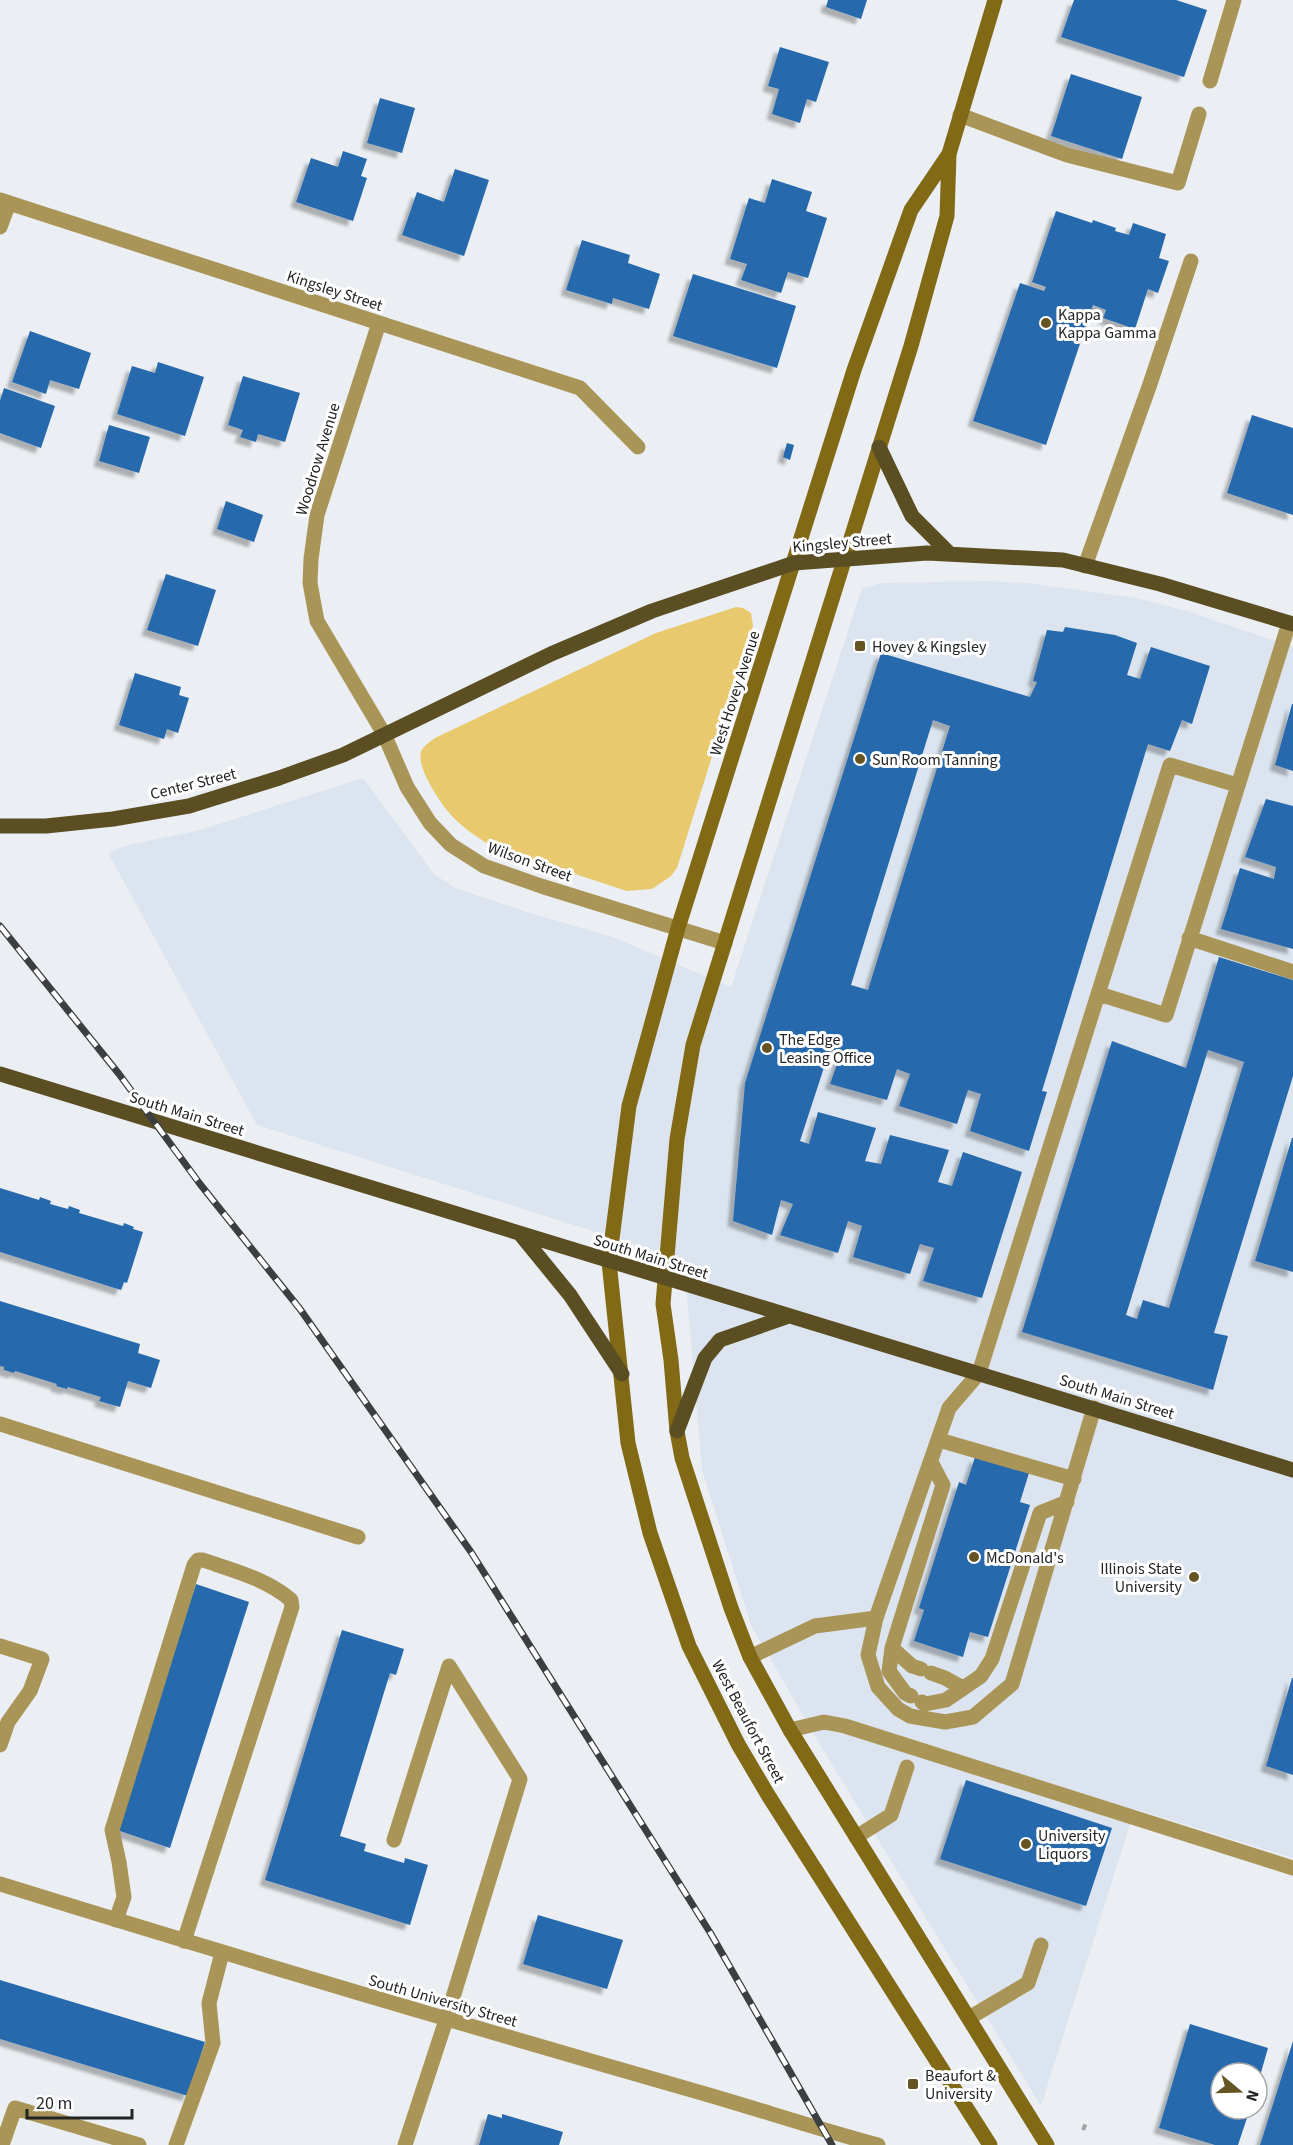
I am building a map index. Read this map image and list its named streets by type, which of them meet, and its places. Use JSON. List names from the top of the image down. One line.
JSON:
{"streets":{"main road":["Kingsley Street","West Hovey Avenue","Center Street","South Main Street","West Beaufort Street"],"street":["Woodrow Avenue","Wilson Street","South University Street"]},"crossings":[["Kingsley Street","Woodrow Avenue"],["Kingsley Street","West Hovey Avenue"],["Kingsley Street","Center Street"],["Kingsley Street","Wilson Street"],["Woodrow Avenue","Center Street"],["Woodrow Avenue","Wilson Street"],["West Hovey Avenue","Wilson Street"],["West Hovey Avenue","South Main Street"],["West Hovey Avenue","West Beaufort Street"],["Center Street","Wilson Street"],["South Main Street","West Beaufort Street"]],"places":{"other":["Kappa Kappa Gamma","Sun Room Tanning","The Edge Leasing Office","McDonald's","Illinois State University","University Liquors"],"transit":["Hovey & Kingsley","Beaufort & University"]},"scale_bar":"20 m","north":"right"}
